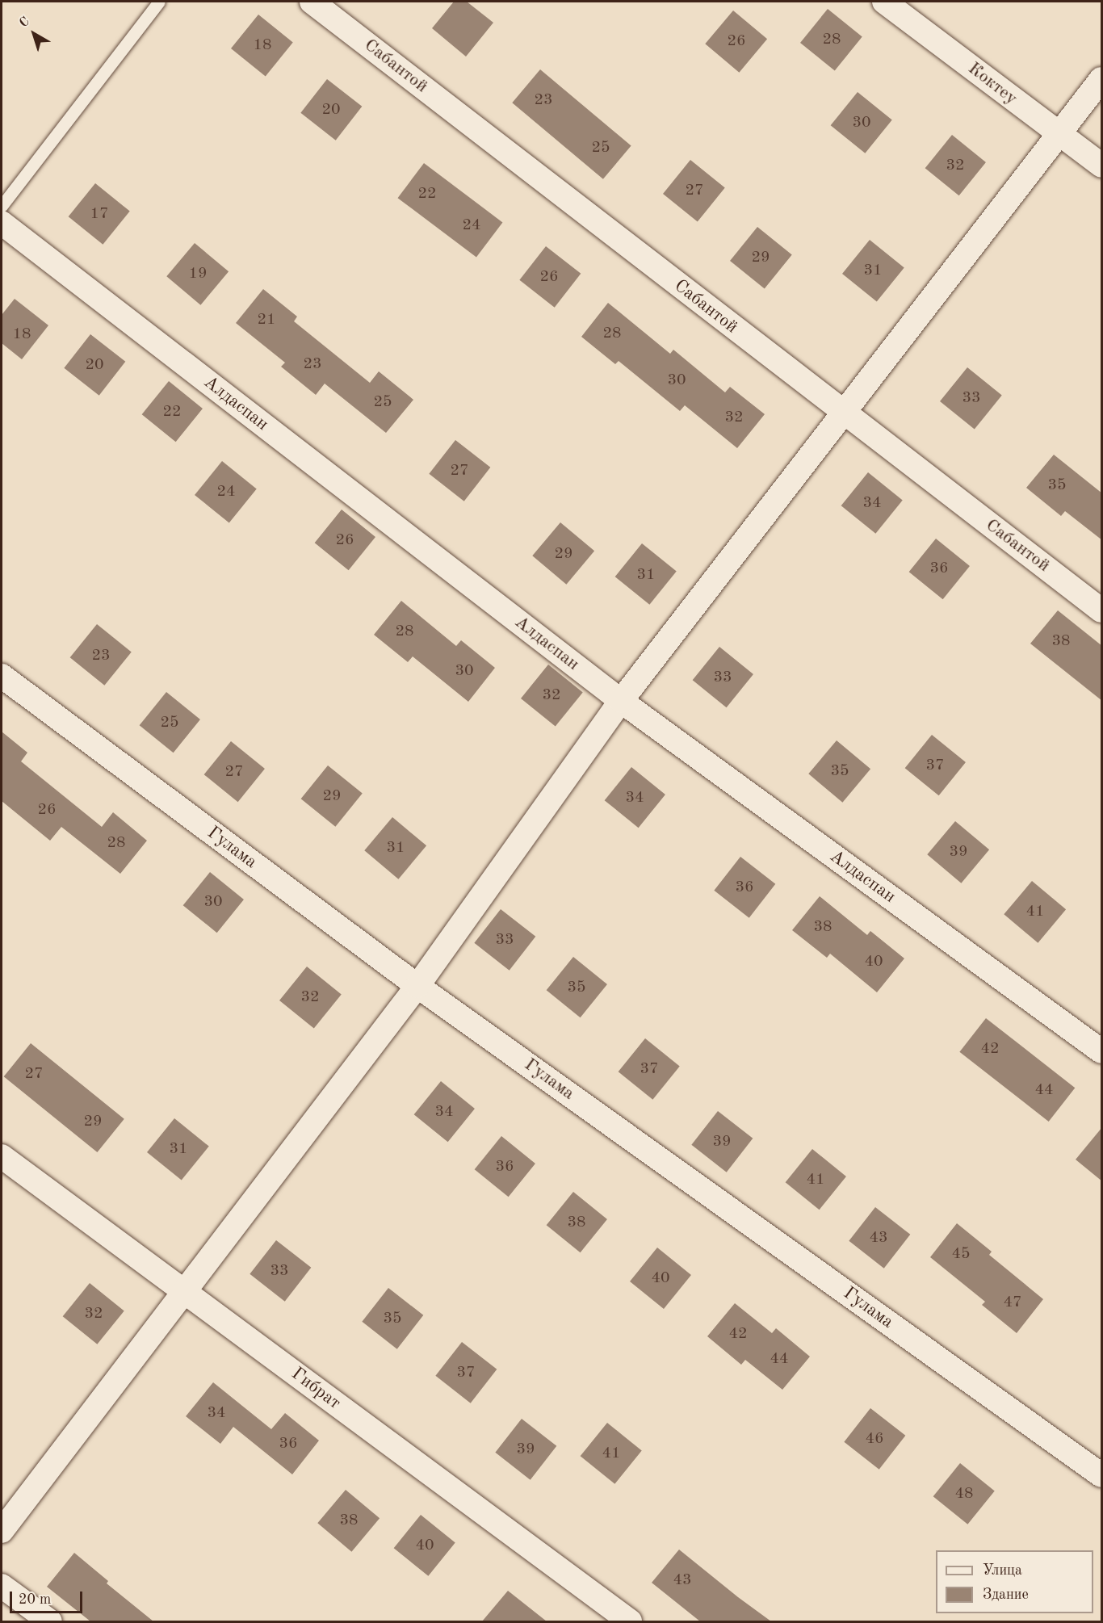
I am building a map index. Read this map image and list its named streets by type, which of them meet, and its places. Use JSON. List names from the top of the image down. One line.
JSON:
{"streets":{"street":["Сабантой","Коктеу","Алдаспан","Гулама","Гибрат"]},"house_numbers":["28","26","18","23","20","30","25","32","27","22","17","24","29","31","19","26","21","28","18","23","20","30","33","25","22","32","27","35","24","34","26","29","36","31","28","38","23","30","33","32","25","37","35","27","29","34","26","28","31","39","36","30","41","38","33","40","35","32","42","37","27","44","34","29","39","31","36","41","38","43","45","33","40","47","32","35","42","44","37","34","46","36","39","41","48","38","40","43"],"legend":["Улица","Здание"],"scale_bar":"20 m","north":"top left"}
